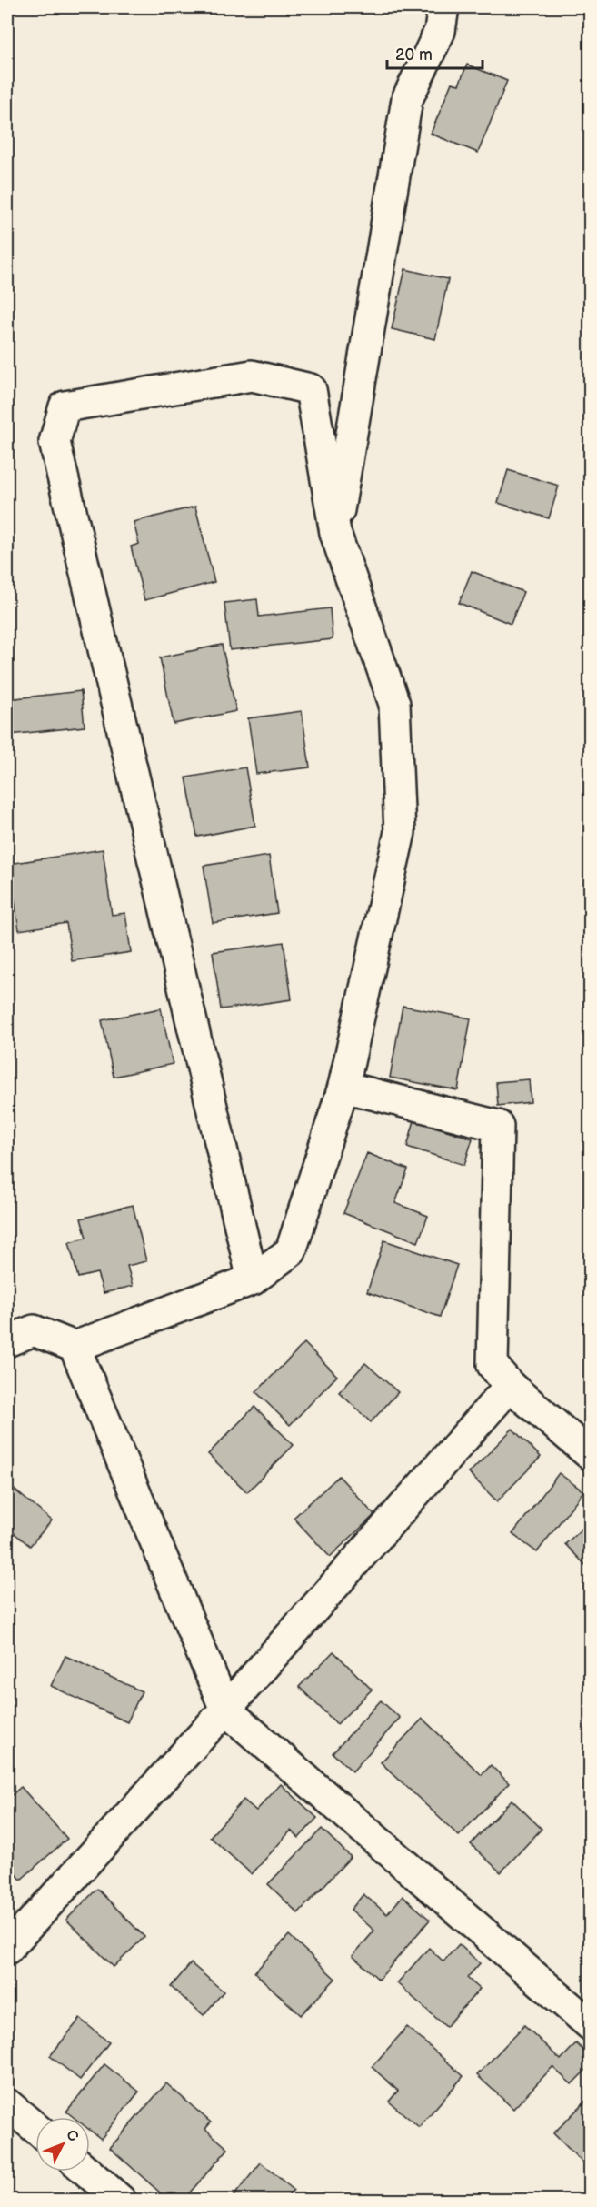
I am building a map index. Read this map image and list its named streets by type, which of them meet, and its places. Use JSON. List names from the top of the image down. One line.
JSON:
{"scale_bar":"20 m","north":"top right"}
